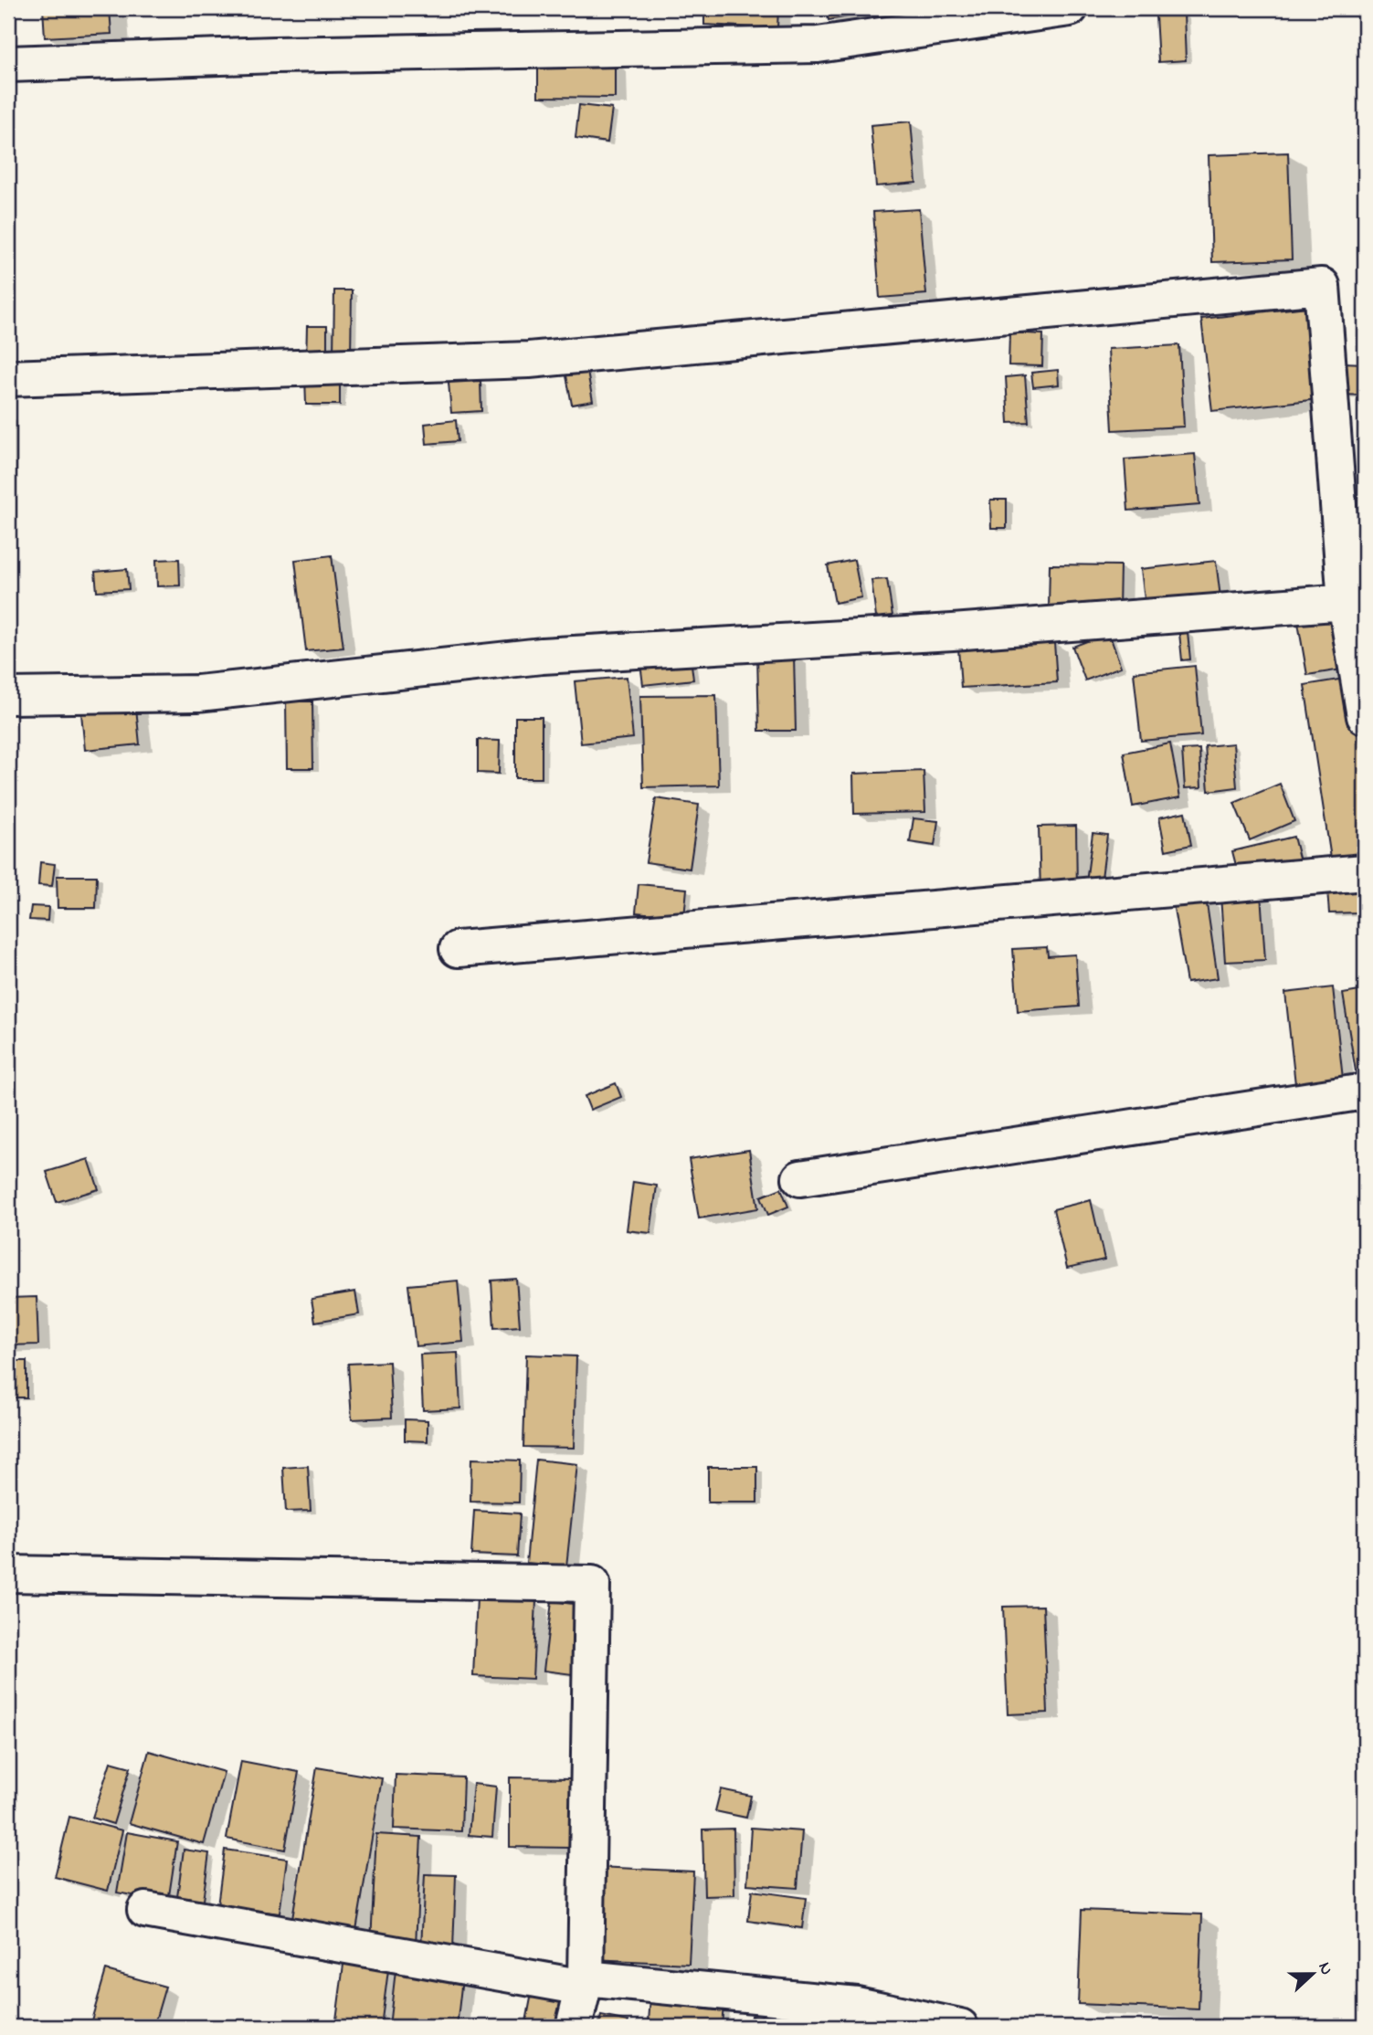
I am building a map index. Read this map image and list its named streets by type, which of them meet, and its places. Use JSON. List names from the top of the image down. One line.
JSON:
{"north":"right"}
